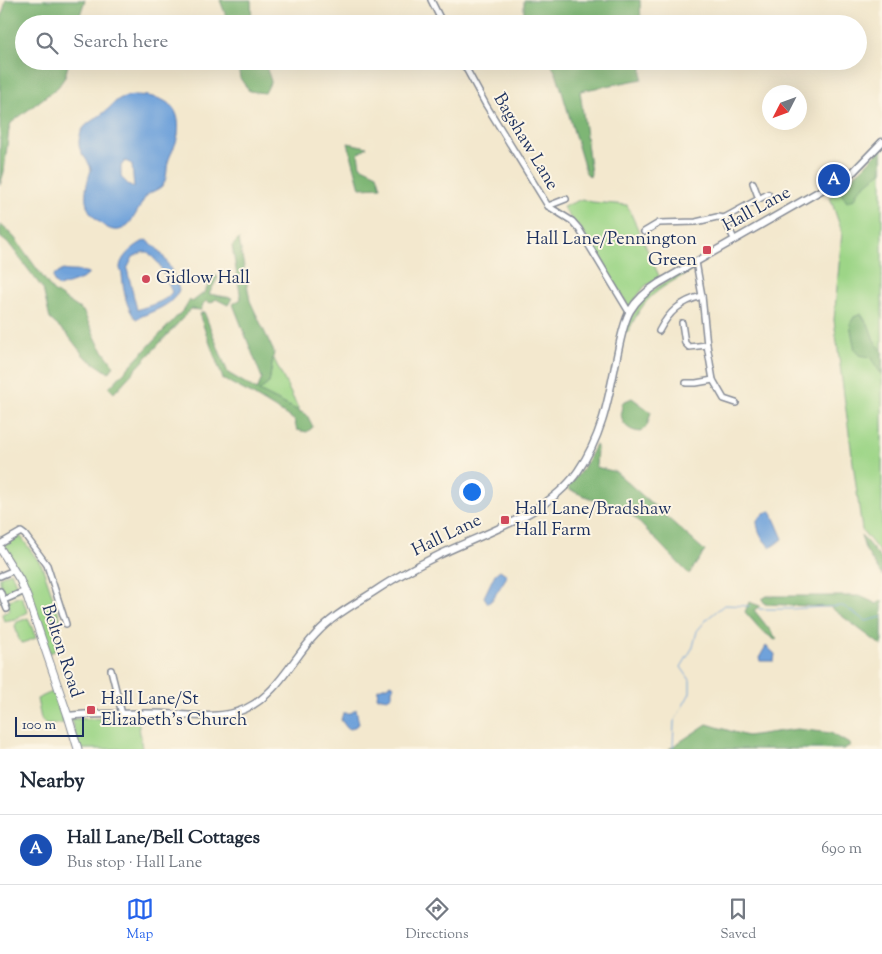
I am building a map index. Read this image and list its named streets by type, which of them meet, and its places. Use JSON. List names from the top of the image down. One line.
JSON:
{"streets":{"main road":["Bolton Road"],"street":["Bagshaw Lane","Hall Lane"]},"crossings":[["Hall Lane","Bolton Road"]],"places":{"transit":["Hall Lane/Pennington Green","Hall Lane/Bradshaw Hall Farm","Hall Lane/St Elizabeth's Church"],"other":["Gidlow Hall"]},"scale_bar":"100 m","north":"bottom left","page":{"search":"Search here","pins":"A","scale":"100 m","heading":"Nearby","list":[{"mark":"A","name":"Hall Lane/Bell Cottages","note":"Bus stop · Hall Lane","value":"690 m"}],"nav":["Map","Directions","Saved"]}}
